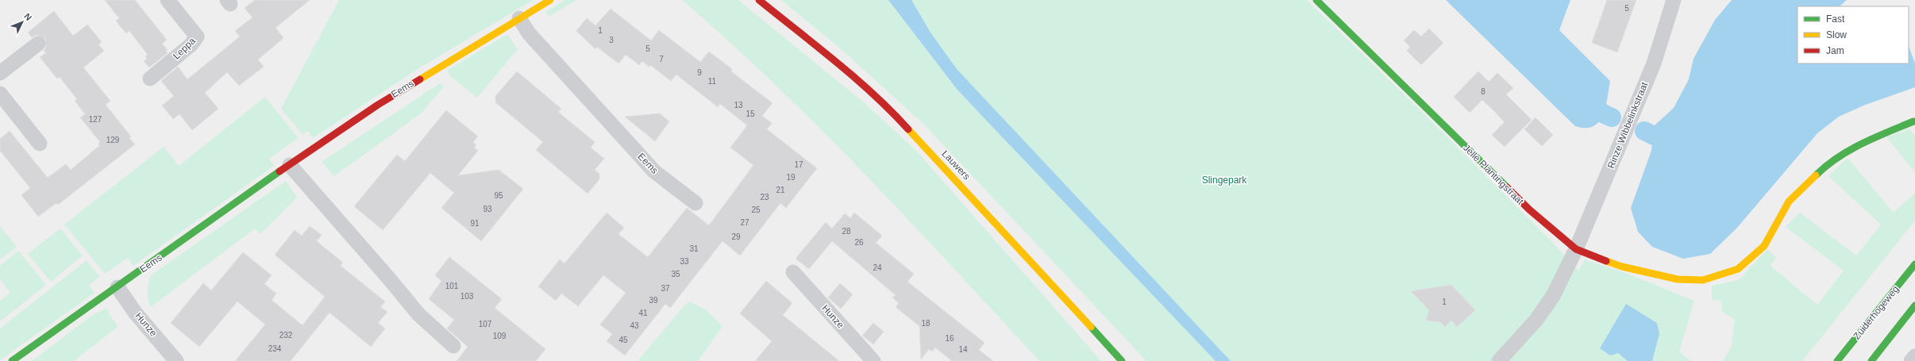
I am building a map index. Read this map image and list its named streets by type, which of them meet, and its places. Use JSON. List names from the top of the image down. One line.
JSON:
{"streets":{"street":["Leppa","Eems","Rinze Wibbelinkstraat","Lauwers","Jelle Plantingstraat","Zuiderhogeweg","Hunze"]},"crossings":[["Eems","Hunze"],["Rinze Wibbelinkstraat","Jelle Plantingstraat"]],"parks":["Slingepark"],"house_numbers":["5","1","3","5","7","9","11","8","13","15","127","129","17","19","21","95","23","93","25","27","91","28","29","26","31","33","24","35","101","37","103","39","1","41","18","107","43","232","109","16","45","234","14"],"legend":["Fast","Slow","Jam"],"north":"top right"}
